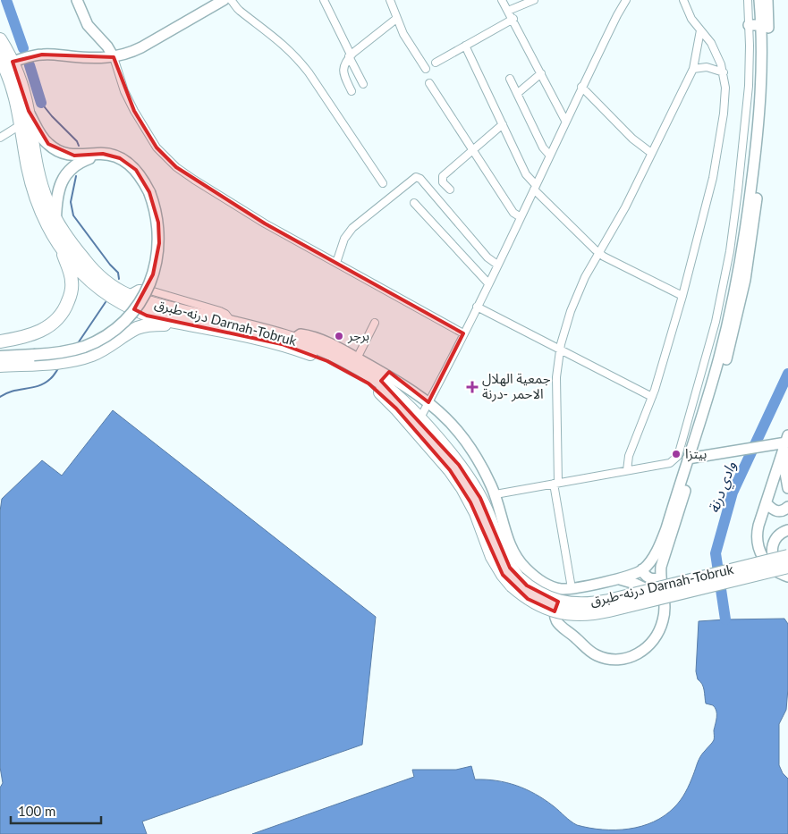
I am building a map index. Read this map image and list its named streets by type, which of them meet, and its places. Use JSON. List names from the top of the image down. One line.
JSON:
{"streets":{"highway":["درنه-طبرق Darnah-Tobruk"]},"water":["وادي درنة"],"places":{"other":["برجر","بيتزا"],"health":["جمعية الهلال الاحمر -درنة"]},"scale_bar":"100 m"}
